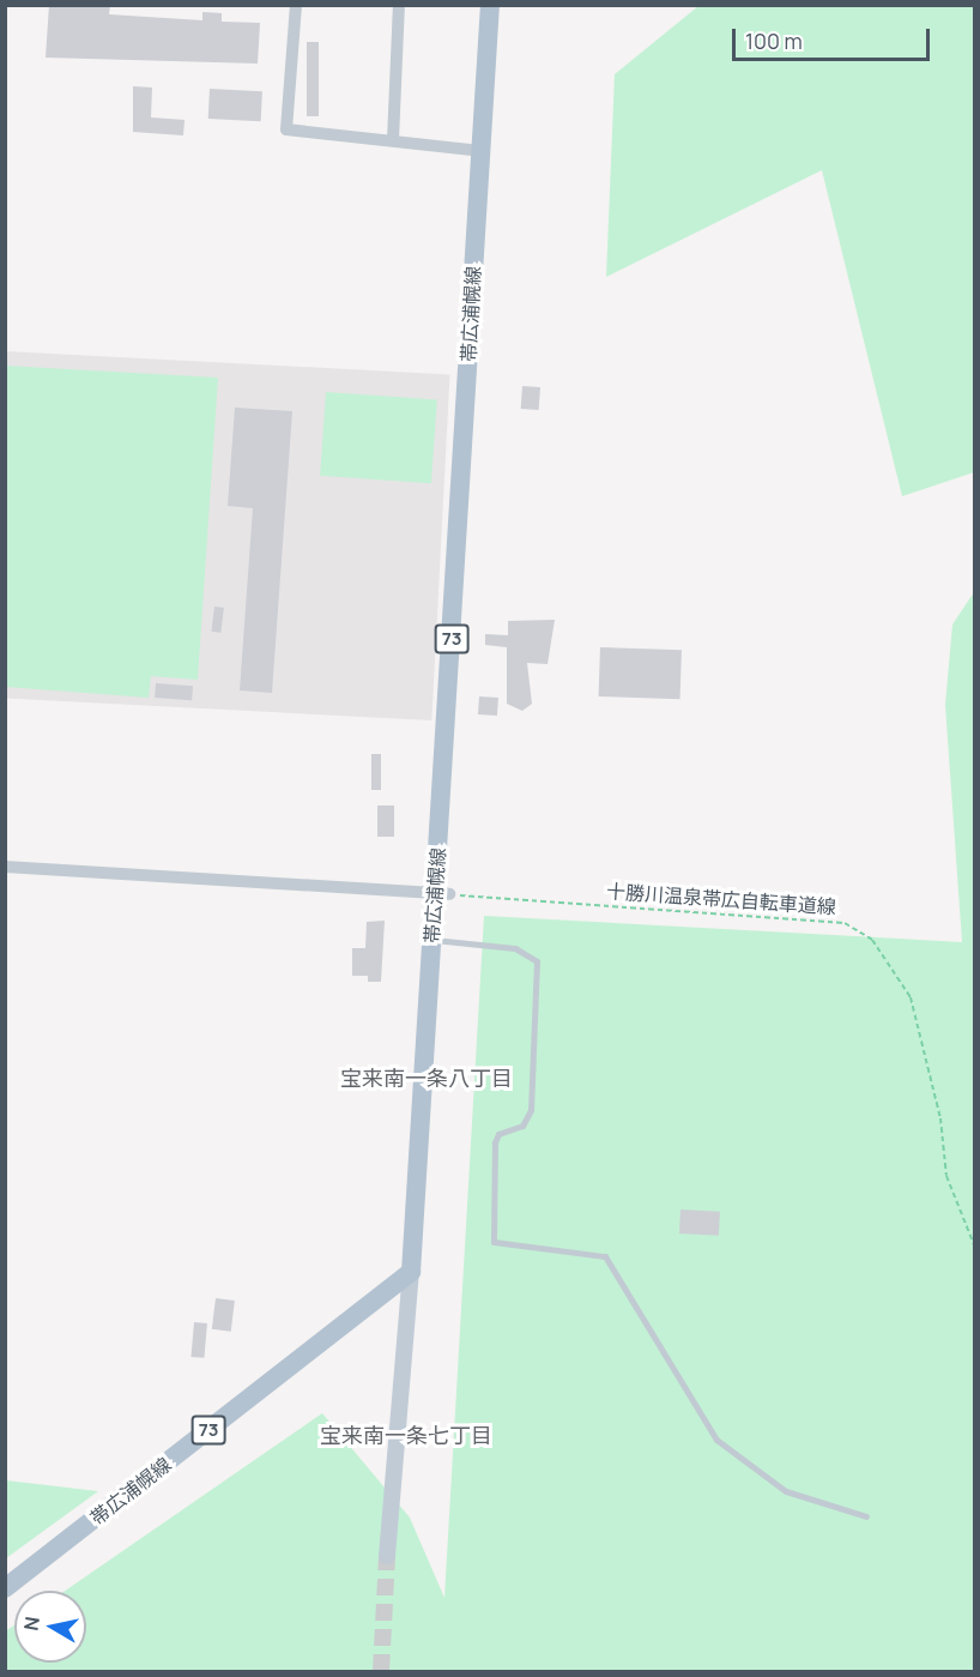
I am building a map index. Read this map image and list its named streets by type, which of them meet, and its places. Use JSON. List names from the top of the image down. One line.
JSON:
{"streets":{"main road":["帯広浦幌線","73"],"path":["十勝川温泉帯広自転車道線"]},"crossings":[["帯広浦幌線","十勝川温泉帯広自転車道線"]],"districts":["宝来南一条八丁目","宝来南一条七丁目"],"scale_bar":"100 m","north":"left"}
